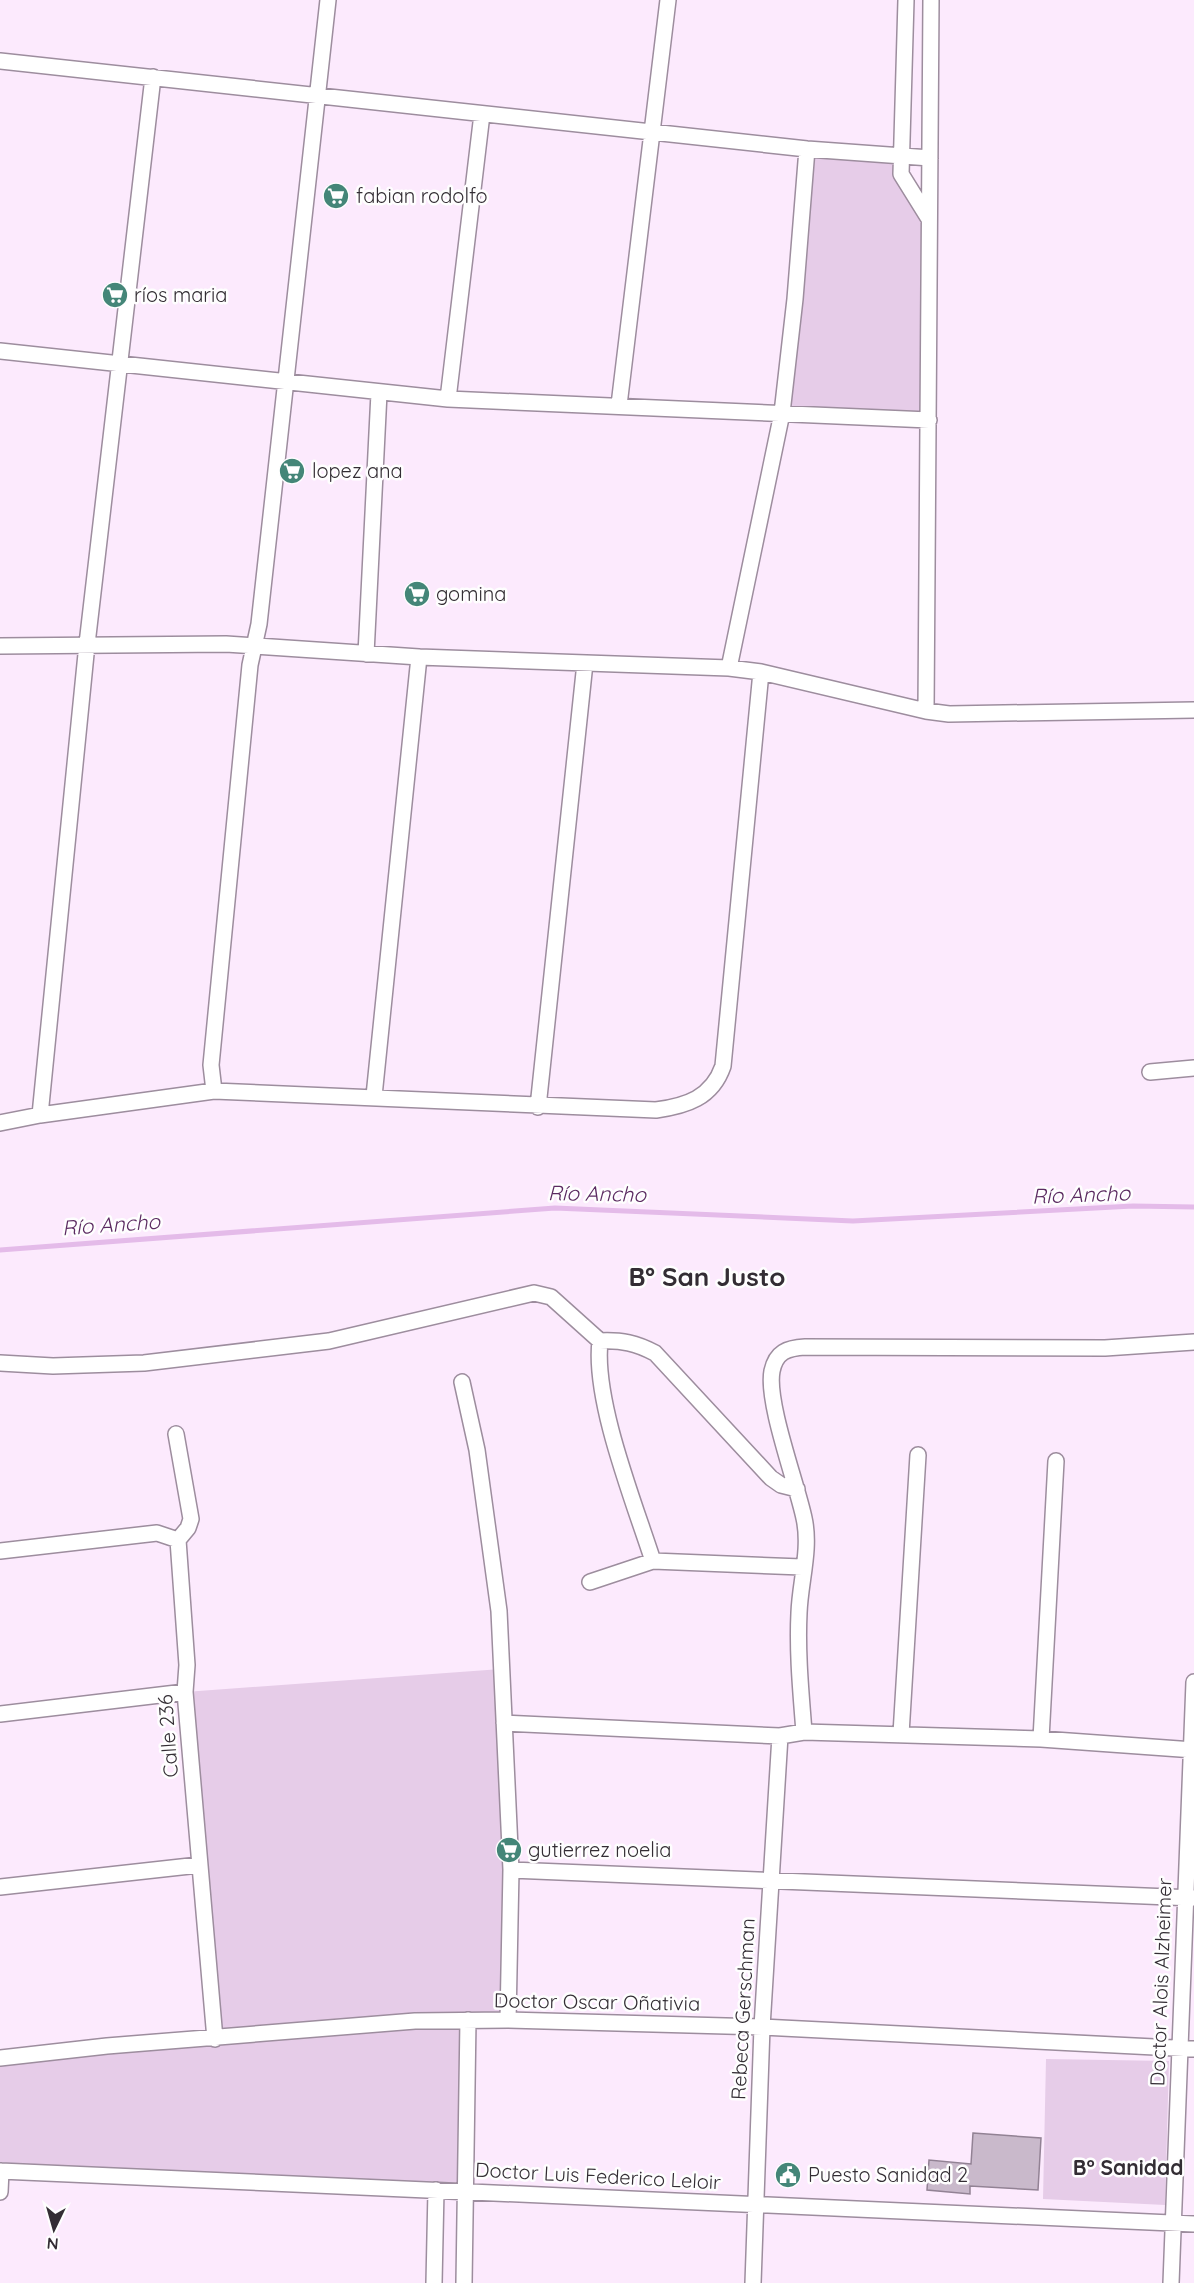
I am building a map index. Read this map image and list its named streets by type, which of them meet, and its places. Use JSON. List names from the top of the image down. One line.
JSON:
{"streets":{"street":["Calle 236","Doctor Alois Alzheimer","Doctor Oscar Oñativia","Rebeca Gerschman","Doctor Luis Federico Leloir"]},"crossings":[["Calle 236","Doctor Oscar Oñativia"],["Doctor Alois Alzheimer","Doctor Oscar Oñativia"],["Doctor Alois Alzheimer","Doctor Luis Federico Leloir"],["Doctor Oscar Oñativia","Rebeca Gerschman"],["Rebeca Gerschman","Doctor Luis Federico Leloir"]],"districts":["Bº San Justo","B° Sanidad"],"water":["Río Ancho"],"places":{"supermarket":["fabian rodolfo","ríos maria","lopez ana","gomina","gutierrez noelia"],"public building":["Puesto Sanidad 2"]},"north":"bottom"}
